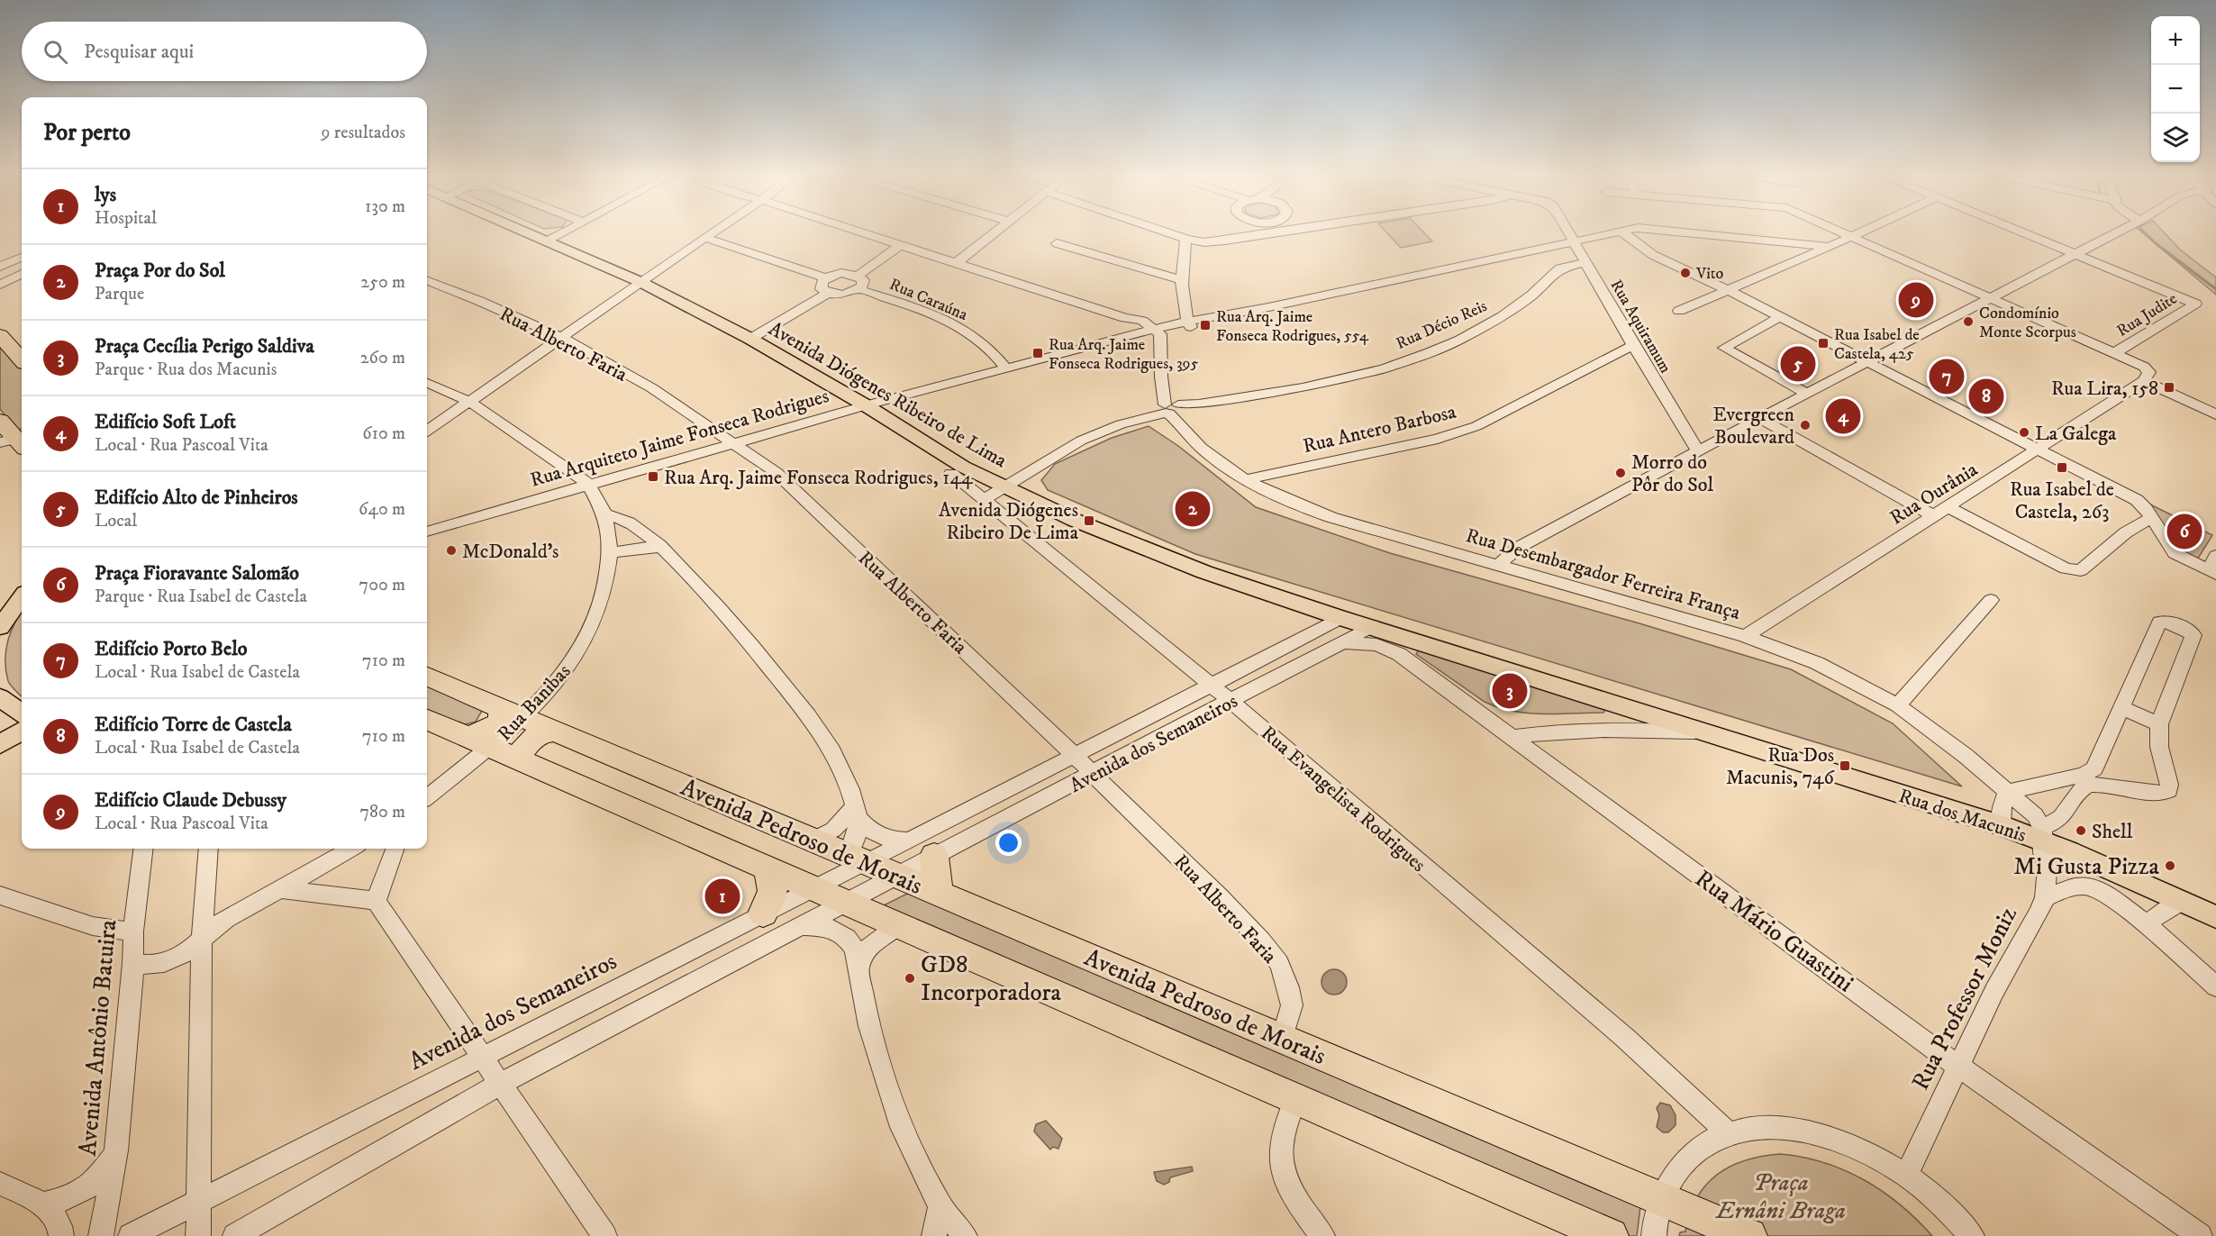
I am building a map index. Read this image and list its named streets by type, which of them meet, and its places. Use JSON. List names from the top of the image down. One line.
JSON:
{"streets":{"highway":["Avenida Pedroso de Morais"],"main road":["Avenida Diógenes Ribeiro de Lima","Rua dos Macunis"],"street":["Rua Caraúna","Rua Judite","Rua Décio Reis","Rua Aquiramum","Rua Alberto Faria","Rua Antero Barbosa","Rua Arquiteto Jaime Fonseca Rodrigues","Rua Ourânia","Rua Desembargador Ferreira França","Rua Banibas","Avenida dos Semaneiros","Rua Evangelista Rodrigues","Rua Mário Guastini","Rua Professor Moniz","Avenida Antônio Batuira"]},"crossings":[["Rua Caraúna","Rua Arquiteto Jaime Fonseca Rodrigues"],["Rua Décio Reis","Rua Aquiramum"],["Rua Décio Reis","Avenida Diógenes Ribeiro de Lima"],["Rua Décio Reis","Rua Desembargador Ferreira França"],["Rua Décio Reis","Rua Evangelista Rodrigues"],["Rua Aquiramum","Rua Antero Barbosa"],["Rua Aquiramum","Rua Arquiteto Jaime Fonseca Rodrigues"],["Rua Alberto Faria","Rua Arquiteto Jaime Fonseca Rodrigues"],["Rua Alberto Faria","Avenida dos Semaneiros"],["Rua Alberto Faria","Avenida Pedroso de Morais"],["Avenida Diógenes Ribeiro de Lima","Rua Arquiteto Jaime Fonseca Rodrigues"],["Avenida Diógenes Ribeiro de Lima","Avenida dos Semaneiros"],["Avenida Diógenes Ribeiro de Lima","Rua dos Macunis"],["Rua Antero Barbosa","Rua Desembargador Ferreira França"],["Rua Arquiteto Jaime Fonseca Rodrigues","Rua Banibas"],["Rua Ourânia","Rua Desembargador Ferreira França"],["Rua Desembargador Ferreira França","Rua dos Macunis"],["Rua Desembargador Ferreira França","Rua Professor Moniz"],["Rua Banibas","Avenida Pedroso de Morais"],["Avenida dos Semaneiros","Rua Evangelista Rodrigues"],["Avenida dos Semaneiros","Rua dos Macunis"],["Avenida dos Semaneiros","Avenida Pedroso de Morais"],["Avenida dos Semaneiros","Rua Mário Guastini"],["Rua dos Macunis","Rua Mário Guastini"],["Rua dos Macunis","Rua Professor Moniz"],["Rua Mário Guastini","Rua Professor Moniz"]],"parks":["Praça Ernâni Braga"],"places":{"other":["Vito","Condomínio Monte Scorpus","Evergreen Boulevard","La Galega","Morro do Pôr do Sol","McDonald's","Shell","Mi Gusta Pizza","GD8 Incorporadora"],"transit":["Rua Arq. Jaime Fonseca Rodrigues, 554","Rua Isabel de Castela, 425","Rua Arq. Jaime Fonseca Rodrigues, 395","Rua Lira, 158","Rua Isabel de Castela, 263","Rua Arq. Jaime Fonseca Rodrigues, 144","Avenida Diógenes Ribeiro De Lima","Rua Dos Macunis, 746"]},"page":{"map_buttons":["+","−"],"search":"Pesquisar aqui","heading":["Por perto","9 resultados"],"list":[{"mark":"1","name":"lys","note":"Hospital","value":"130 m"},{"mark":"2","name":"Praça Por do Sol","note":"Parque","value":"250 m"},{"mark":"3","name":"Praça Cecília Perigo Saldiva","note":"Parque · Rua dos Macunis","value":"260 m"},{"mark":"4","name":"Edifício Soft Loft","note":"Local · Rua Pascoal Vita","value":"610 m"},{"mark":"5","name":"Edifício Alto de Pinheiros","note":"Local","value":"640 m"},{"mark":"6","name":"Praça Fioravante Salomão","note":"Parque · Rua Isabel de Castela","value":"700 m"},{"mark":"7","name":"Edifício Porto Belo","note":"Local · Rua Isabel de Castela","value":"710 m"},{"mark":"8","name":"Edifício Torre de Castela","note":"Local · Rua Isabel de Castela","value":"710 m"},{"mark":"9","name":"Edifício Claude Debussy","note":"Local · Rua Pascoal Vita","value":"780 m"}],"pins":["9","5","7","8","4","2","6","3","1"]}}
